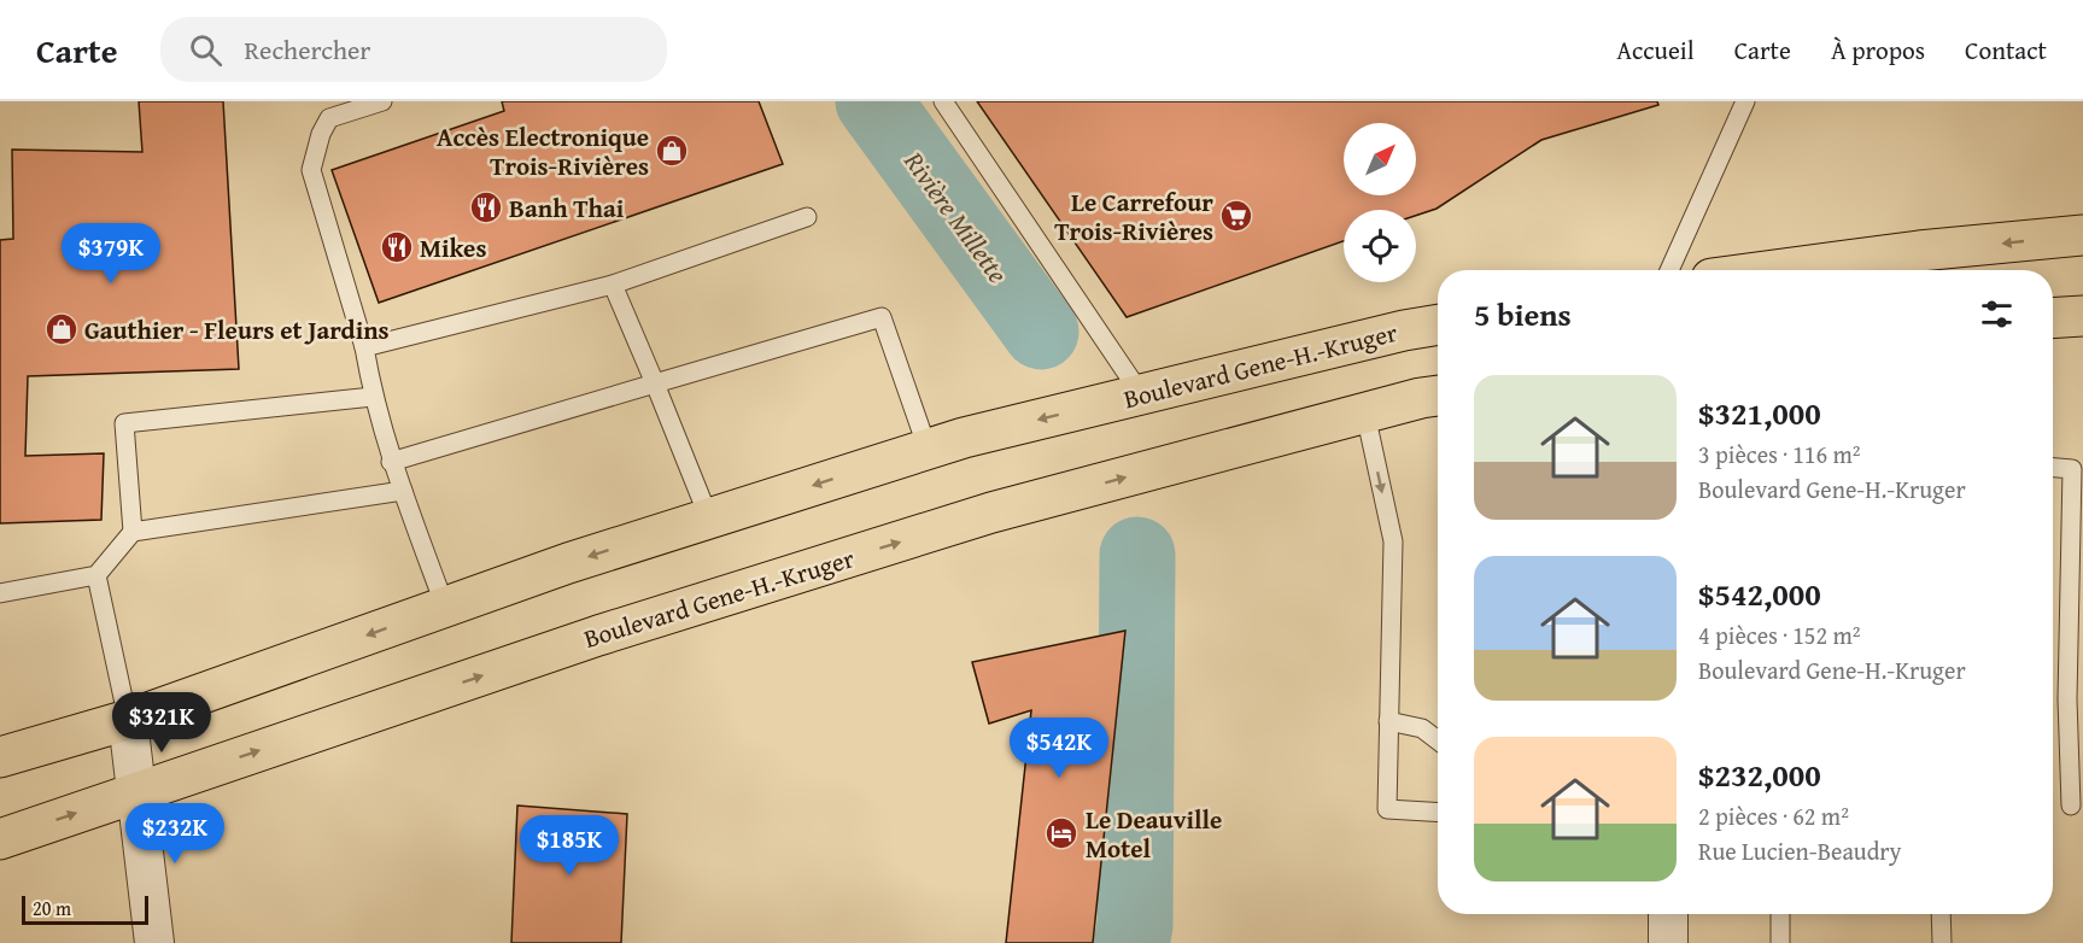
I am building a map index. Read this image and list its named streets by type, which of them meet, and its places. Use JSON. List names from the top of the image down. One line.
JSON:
{"streets":{"main road":["Boulevard Gene-H.-Kruger"]},"water":["Rivière Millette"],"places":{"shop":["Accès Electronique Trois-Rivières","Gauthier - Fleurs et Jardins"],"restaurant":["Banh Thai","Mikes"],"supermarket":["Le Carrefour Trois-Rivières"],"hotel":["Le Deauville Motel"]},"scale_bar":"20 m","north":"top right","page":{"header":"Carte","search":"Rechercher","nav":["Accueil","Carte","À propos","Contact"],"price":["$379K","$321K","$542K","$232K","$185K"],"heading":"5 biens","list":[{"name":"$321,000","note":"3 pièces · 116 m² · Boulevard Gene-H.-Kruger"},{"name":"$542,000","note":"4 pièces · 152 m² · Boulevard Gene-H.-Kruger"},{"name":"$232,000","note":"2 pièces · 62 m² · Rue Lucien-Beaudry"}],"scale":"20 m"}}
